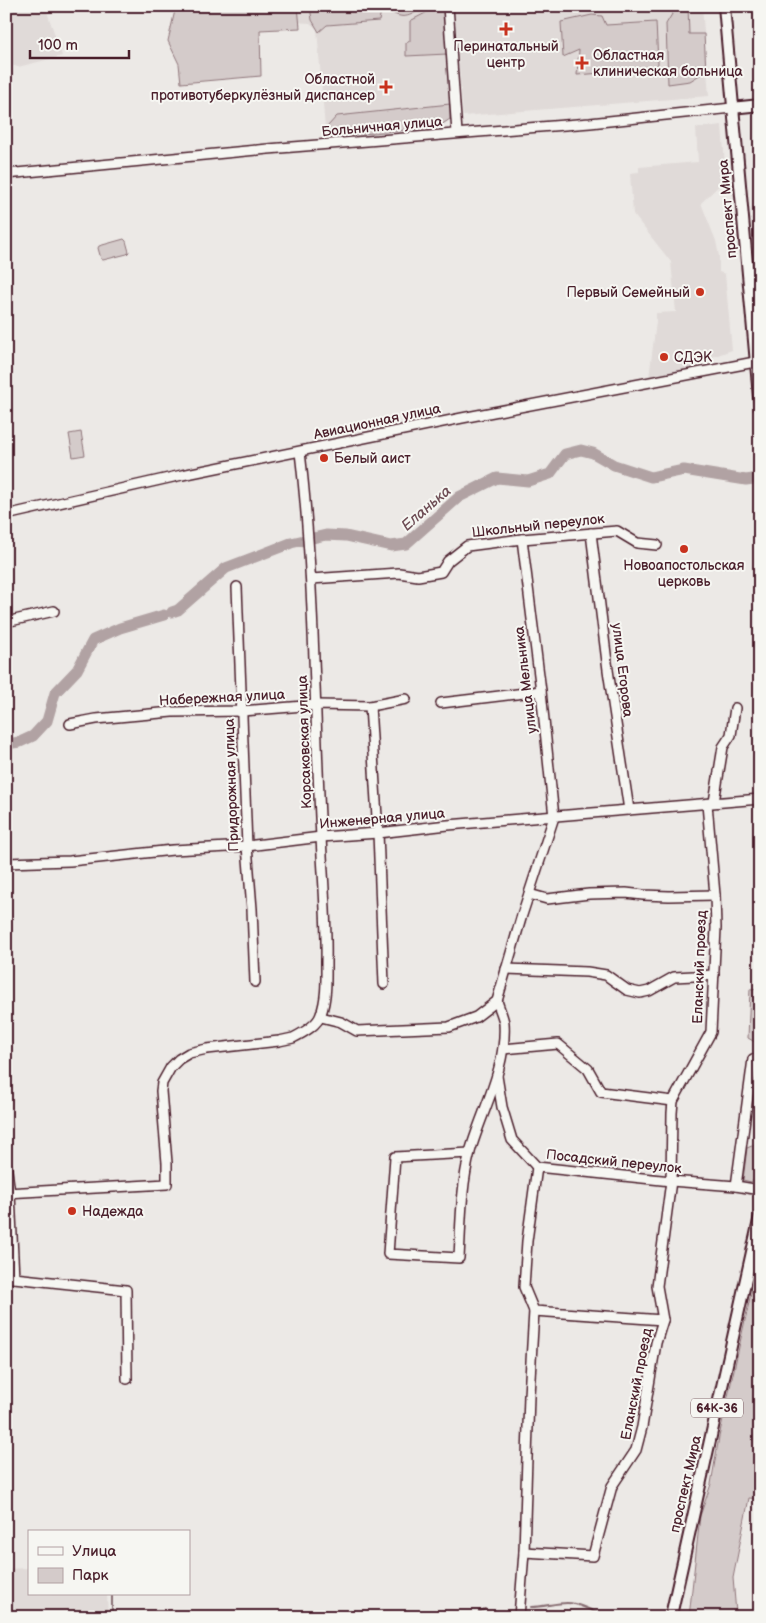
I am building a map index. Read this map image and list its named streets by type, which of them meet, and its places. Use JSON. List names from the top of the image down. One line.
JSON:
{"streets":{"main road":["Больничная улица","проспект Мира","64К-36"],"street":["Авиационная улица","Школьный переулок","улица Егорова","улица Мельника","Набережная улица","Корсаковская улица","Придорожная улица","Инженерная улица","Еланский проезд","Посадский переулок"]},"crossings":[["Больничная улица","проспект Мира"],["проспект Мира","Авиационная улица"],["Авиационная улица","Корсаковская улица"],["Школьный переулок","улица Егорова"],["Школьный переулок","улица Мельника"],["Школьный переулок","Корсаковская улица"],["улица Егорова","Инженерная улица"],["улица Мельника","Инженерная улица"],["Набережная улица","Корсаковская улица"],["Набережная улица","Придорожная улица"],["Корсаковская улица","Инженерная улица"],["Придорожная улица","Инженерная улица"],["Инженерная улица","Еланский проезд"],["Еланский проезд","Посадский переулок"]],"water":["Еланька"],"places":{"health":["Перинатальный центр","Областная клиническая больница","Областной противотуберкулёзный диспансер"],"other":["Первый Семейный","СДЭК","Белый аист","Новоапостольская церковь","Надежда"]},"legend":["Улица","Парк"],"scale_bar":"100 m"}
